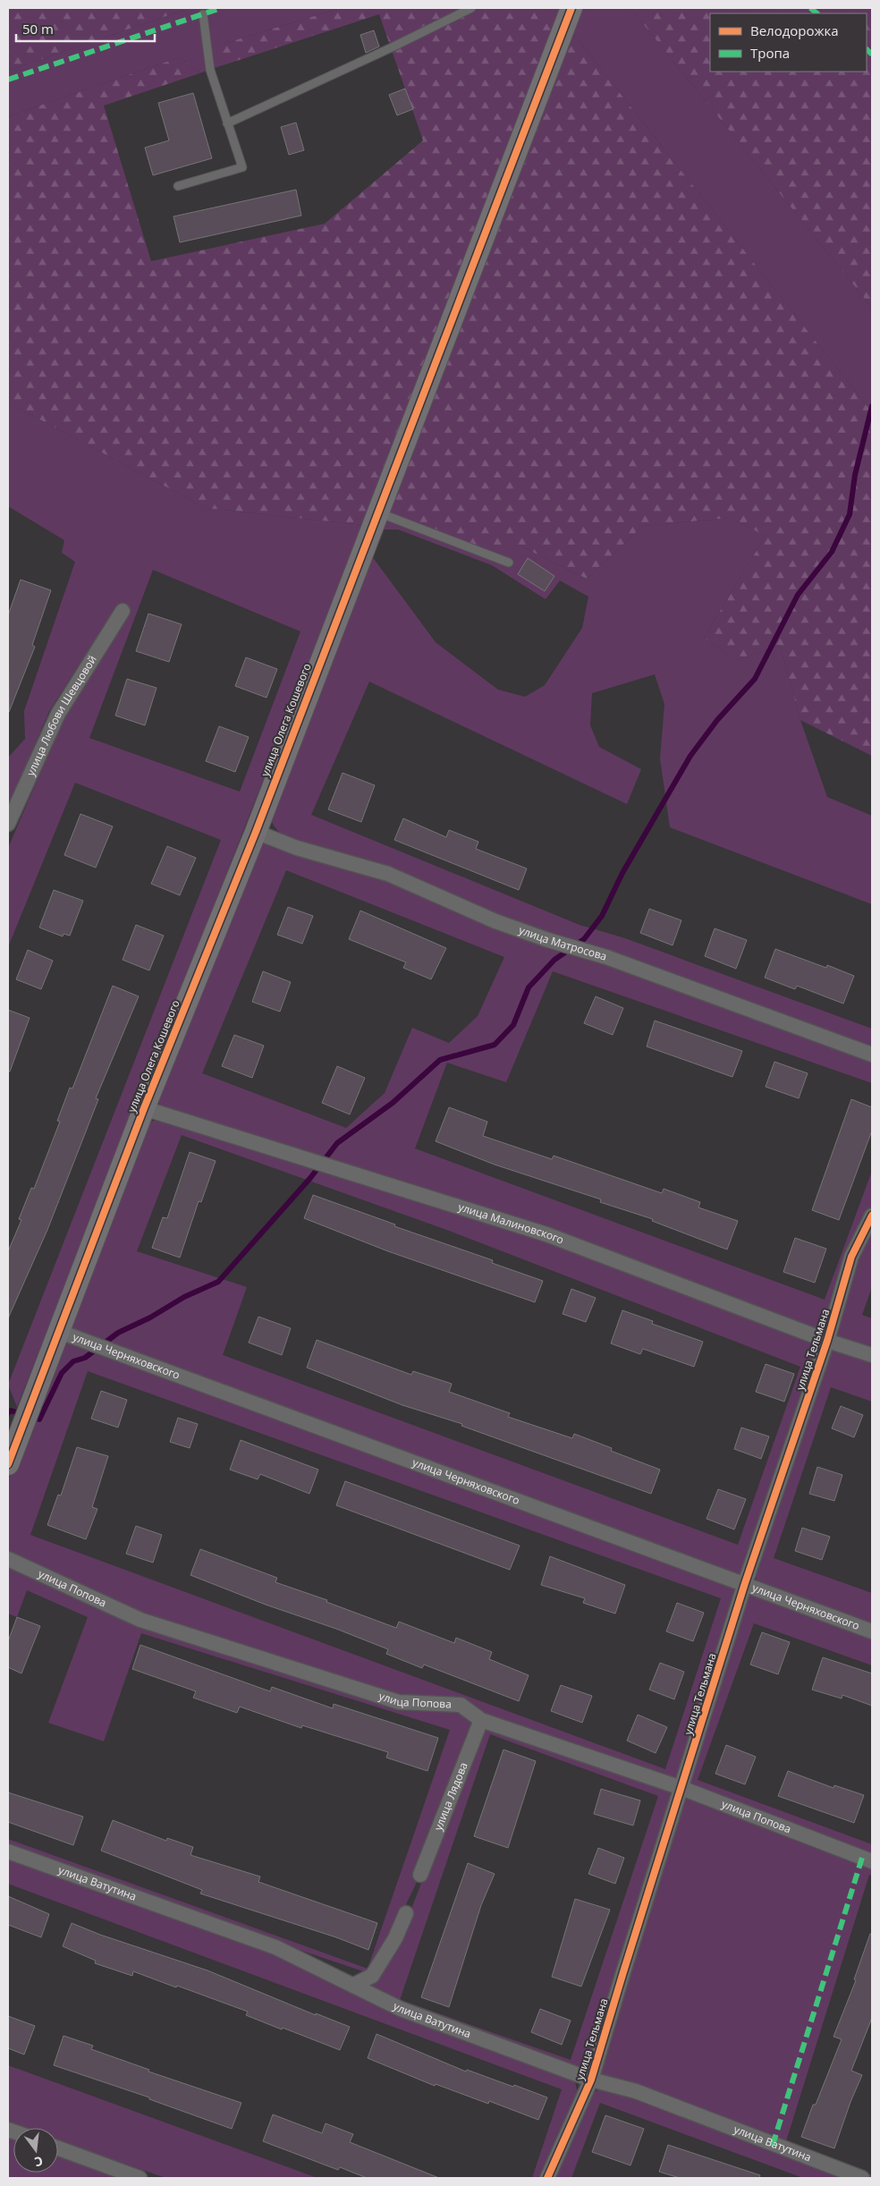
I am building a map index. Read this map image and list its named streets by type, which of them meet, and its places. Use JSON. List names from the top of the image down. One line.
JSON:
{"streets":{"street":["улица Любови Шевцовой","улица Олега Кошевого","улица Матросова","улица Малиновского","улица Тельмана","улица Черняховского","улица Попова","улица Лядова","улица Ватутина"]},"crossings":[["улица Олега Кошевого","улица Матросова"],["улица Олега Кошевого","улица Малиновского"],["улица Олега Кошевого","улица Черняховского"],["улица Малиновского","улица Тельмана"],["улица Тельмана","улица Черняховского"],["улица Тельмана","улица Попова"],["улица Тельмана","улица Ватутина"],["улица Попова","улица Лядова"]],"legend":["Велодорожка","Тропа"],"scale_bar":"50 m","north":"bottom"}
